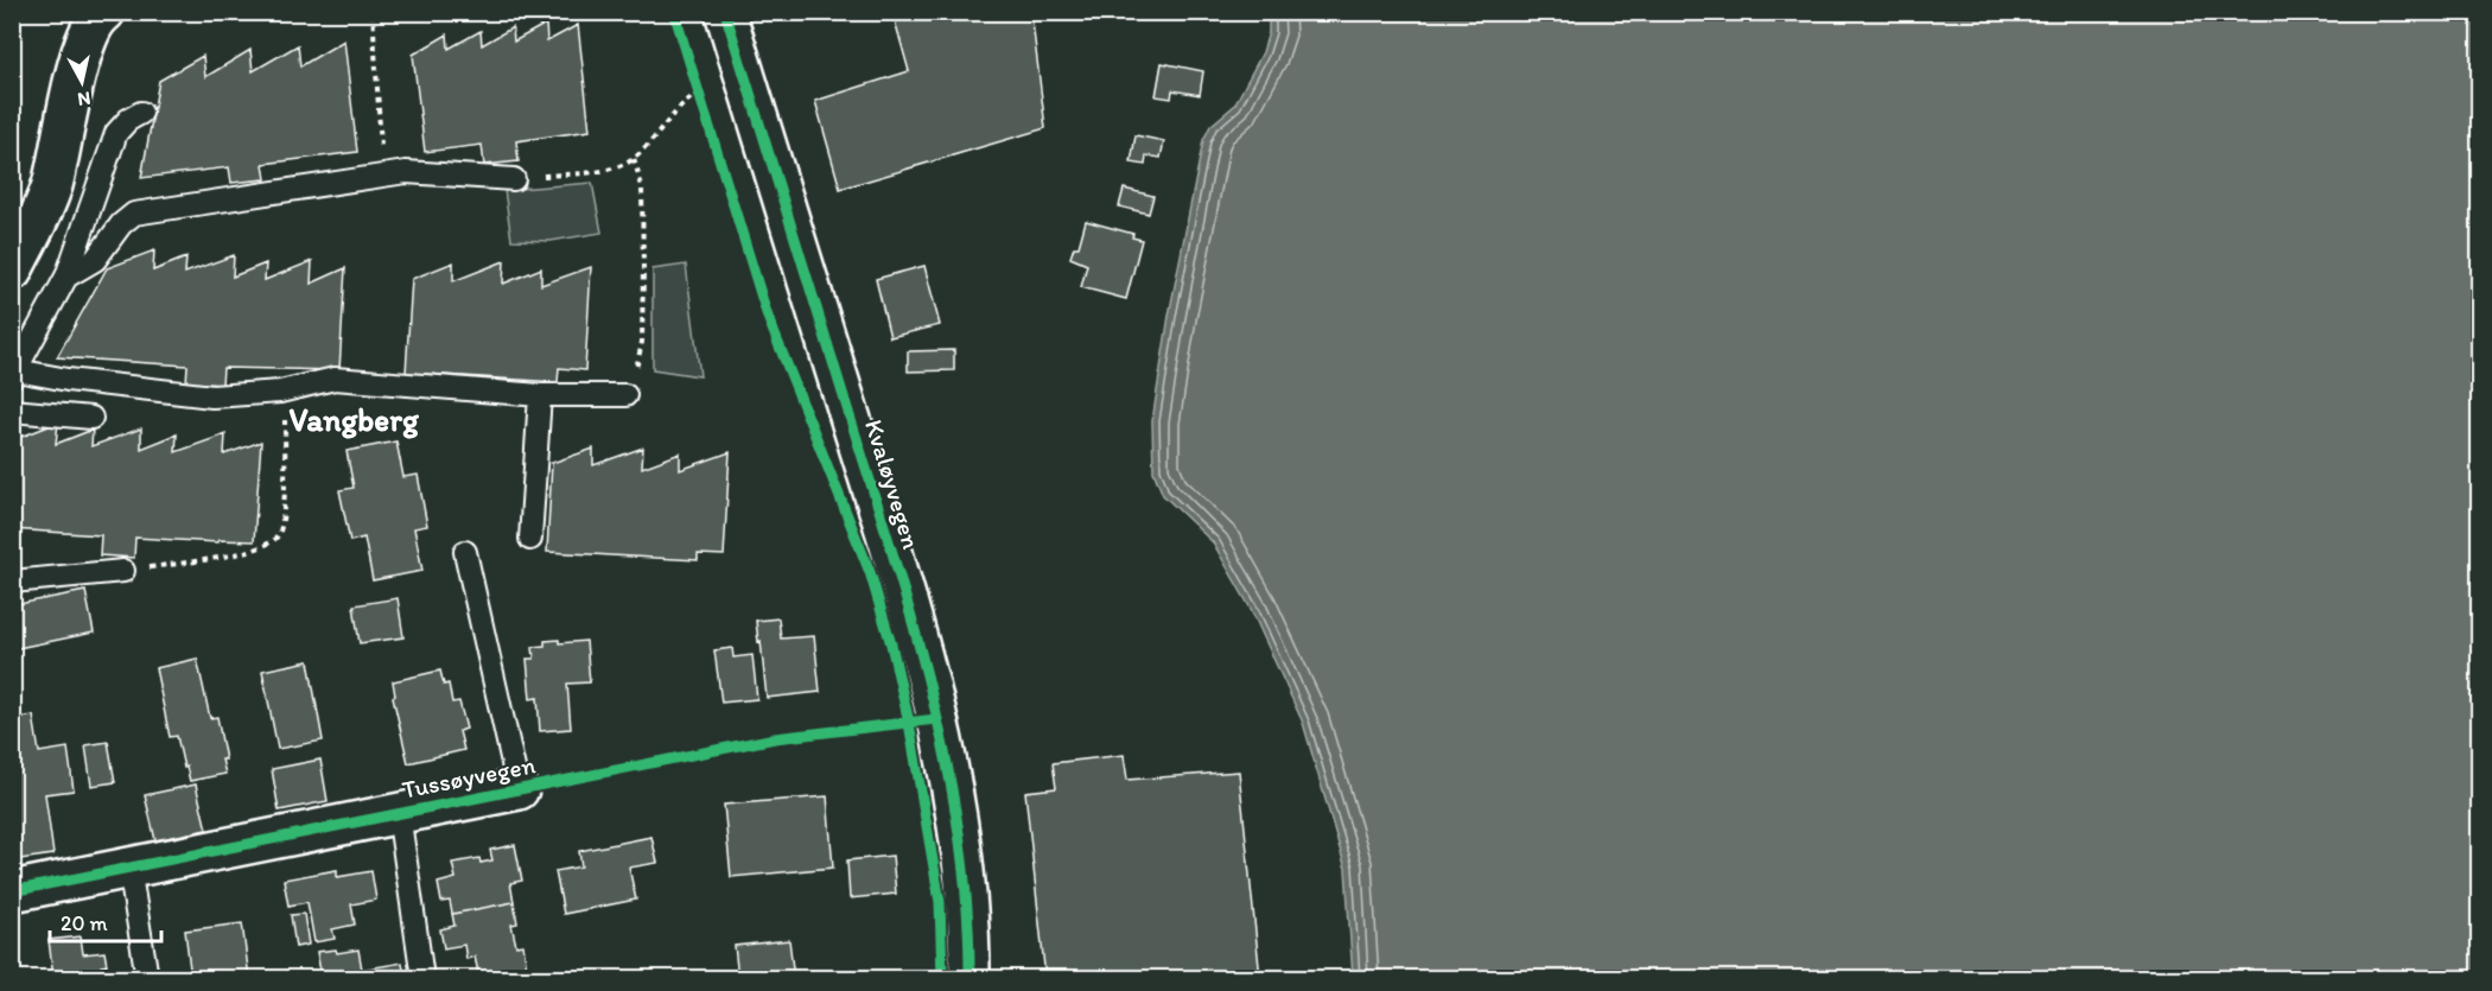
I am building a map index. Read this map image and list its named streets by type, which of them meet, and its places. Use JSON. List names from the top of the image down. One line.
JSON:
{"streets":{"street":["Kvaløyvegen","Tussøyvegen"]},"districts":["Vangberg"],"scale_bar":"20 m","north":"bottom"}
